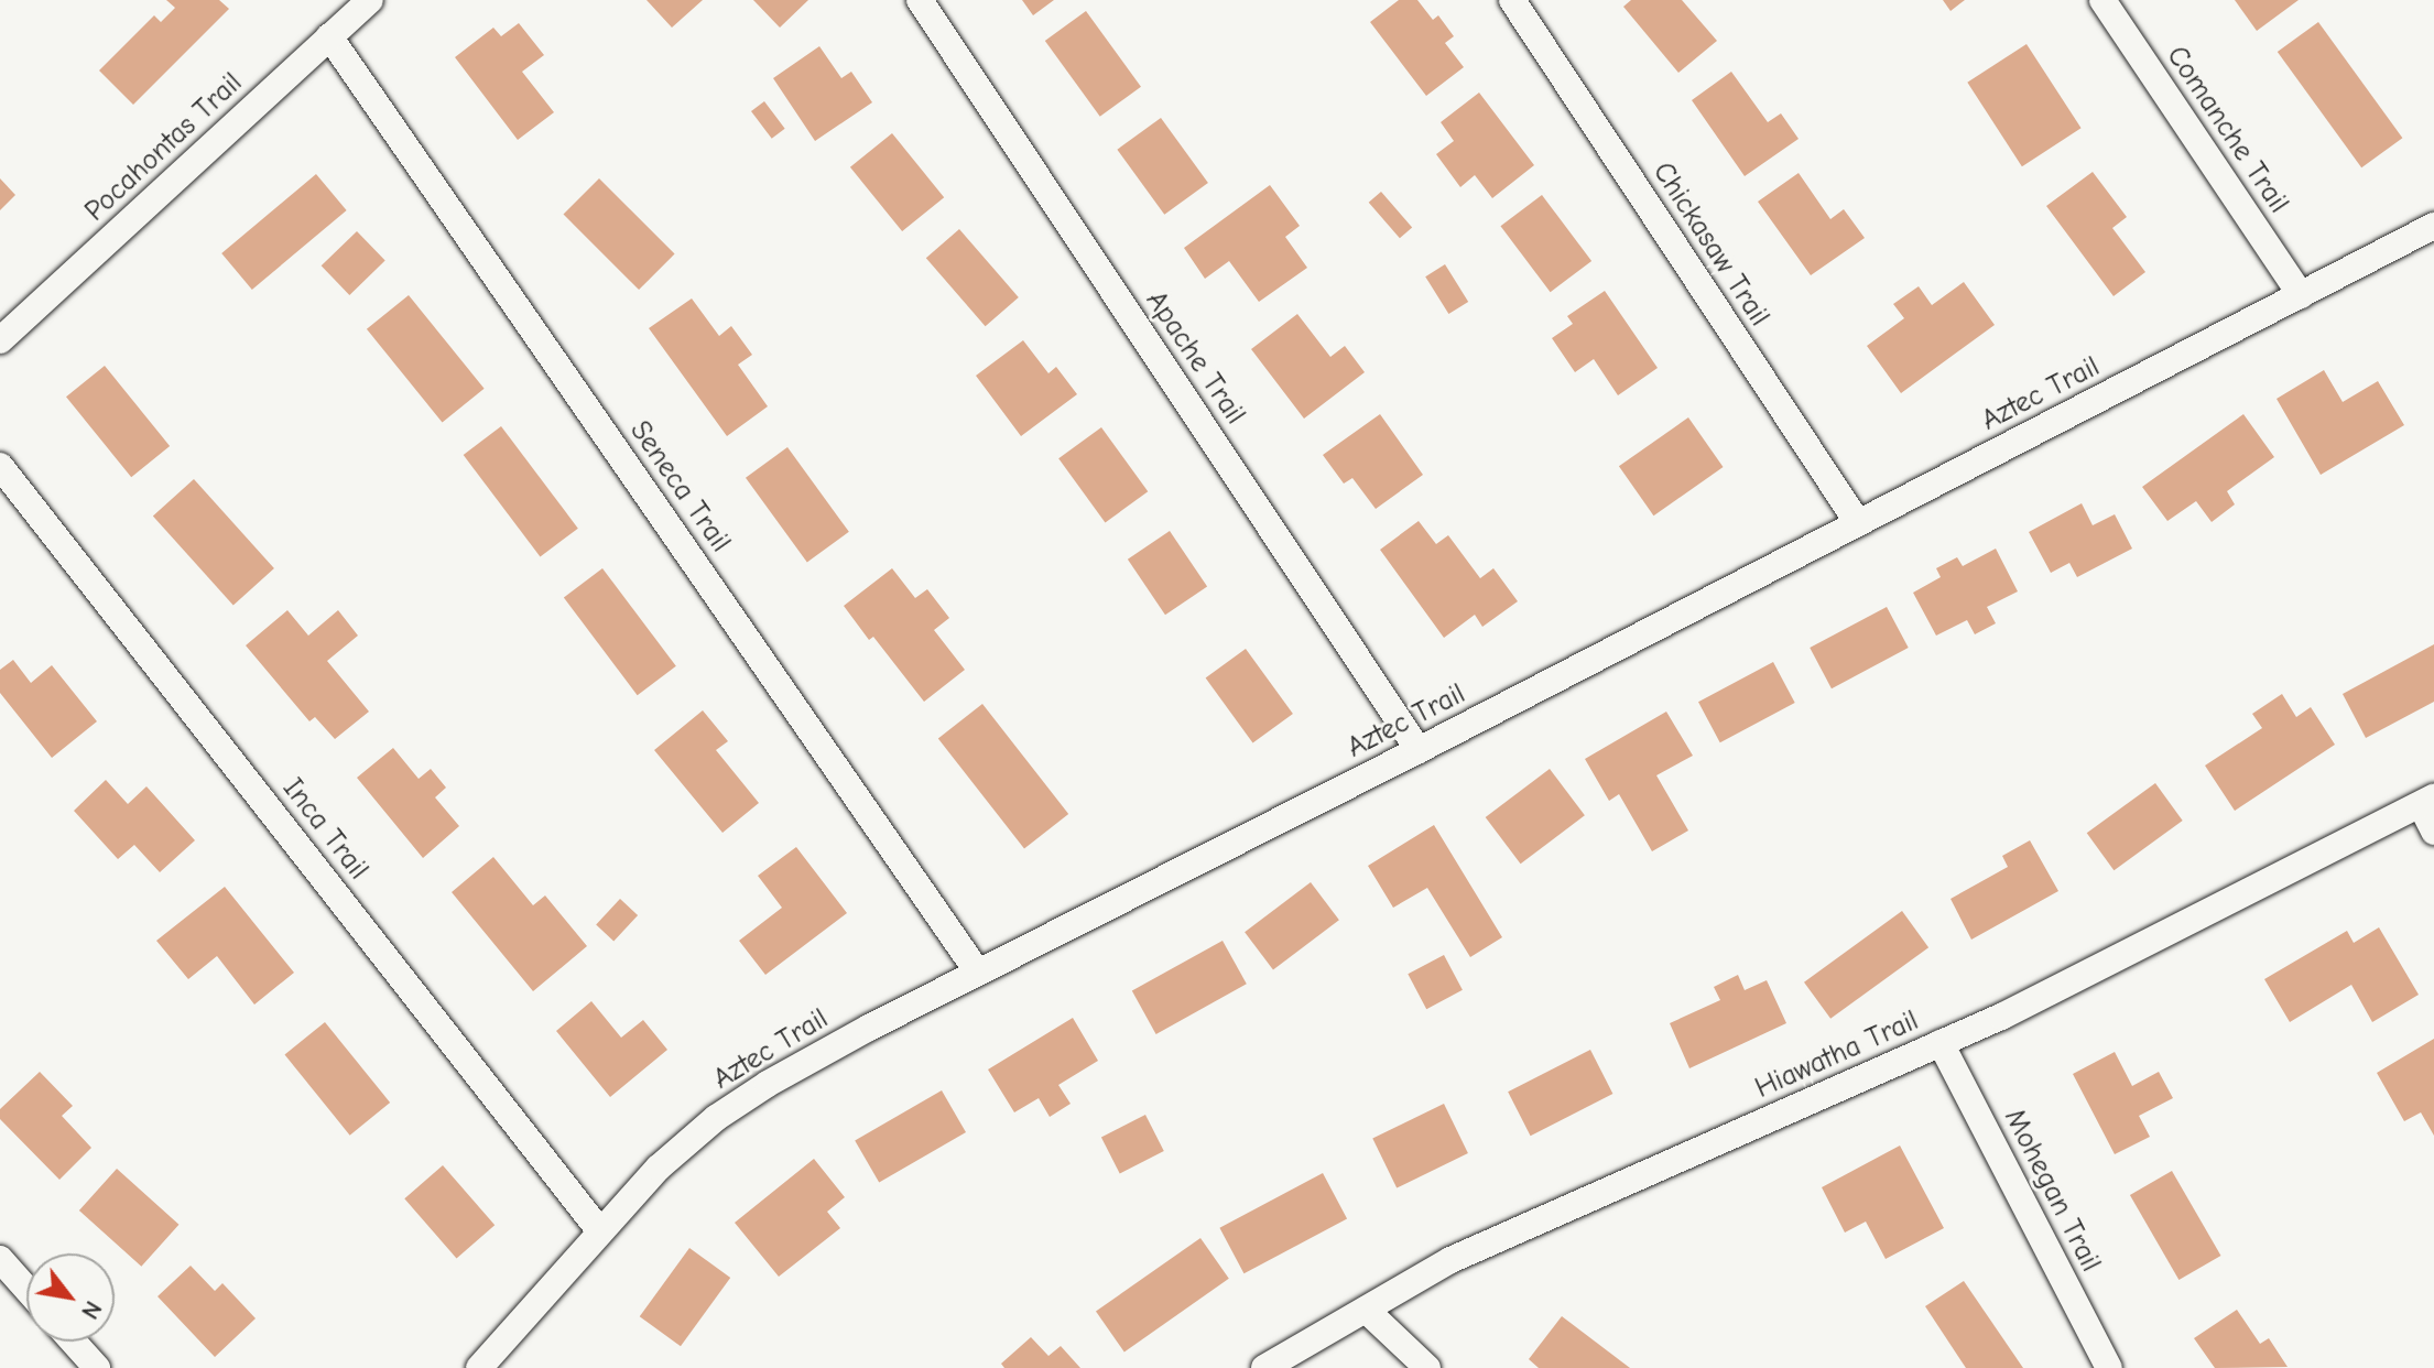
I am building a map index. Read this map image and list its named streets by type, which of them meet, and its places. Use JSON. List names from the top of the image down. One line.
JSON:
{"streets":{"street":["Comanche Trail","Pocahontas Trail","Chickasaw Trail","Apache Trail","Aztec Trail","Seneca Trail","Inca Trail","Hiawatha Trail","Mohegan Trail"]},"crossings":[["Comanche Trail","Aztec Trail"],["Pocahontas Trail","Seneca Trail"],["Chickasaw Trail","Aztec Trail"],["Apache Trail","Aztec Trail"],["Aztec Trail","Seneca Trail"],["Aztec Trail","Inca Trail"],["Hiawatha Trail","Mohegan Trail"]],"north":"bottom right"}
